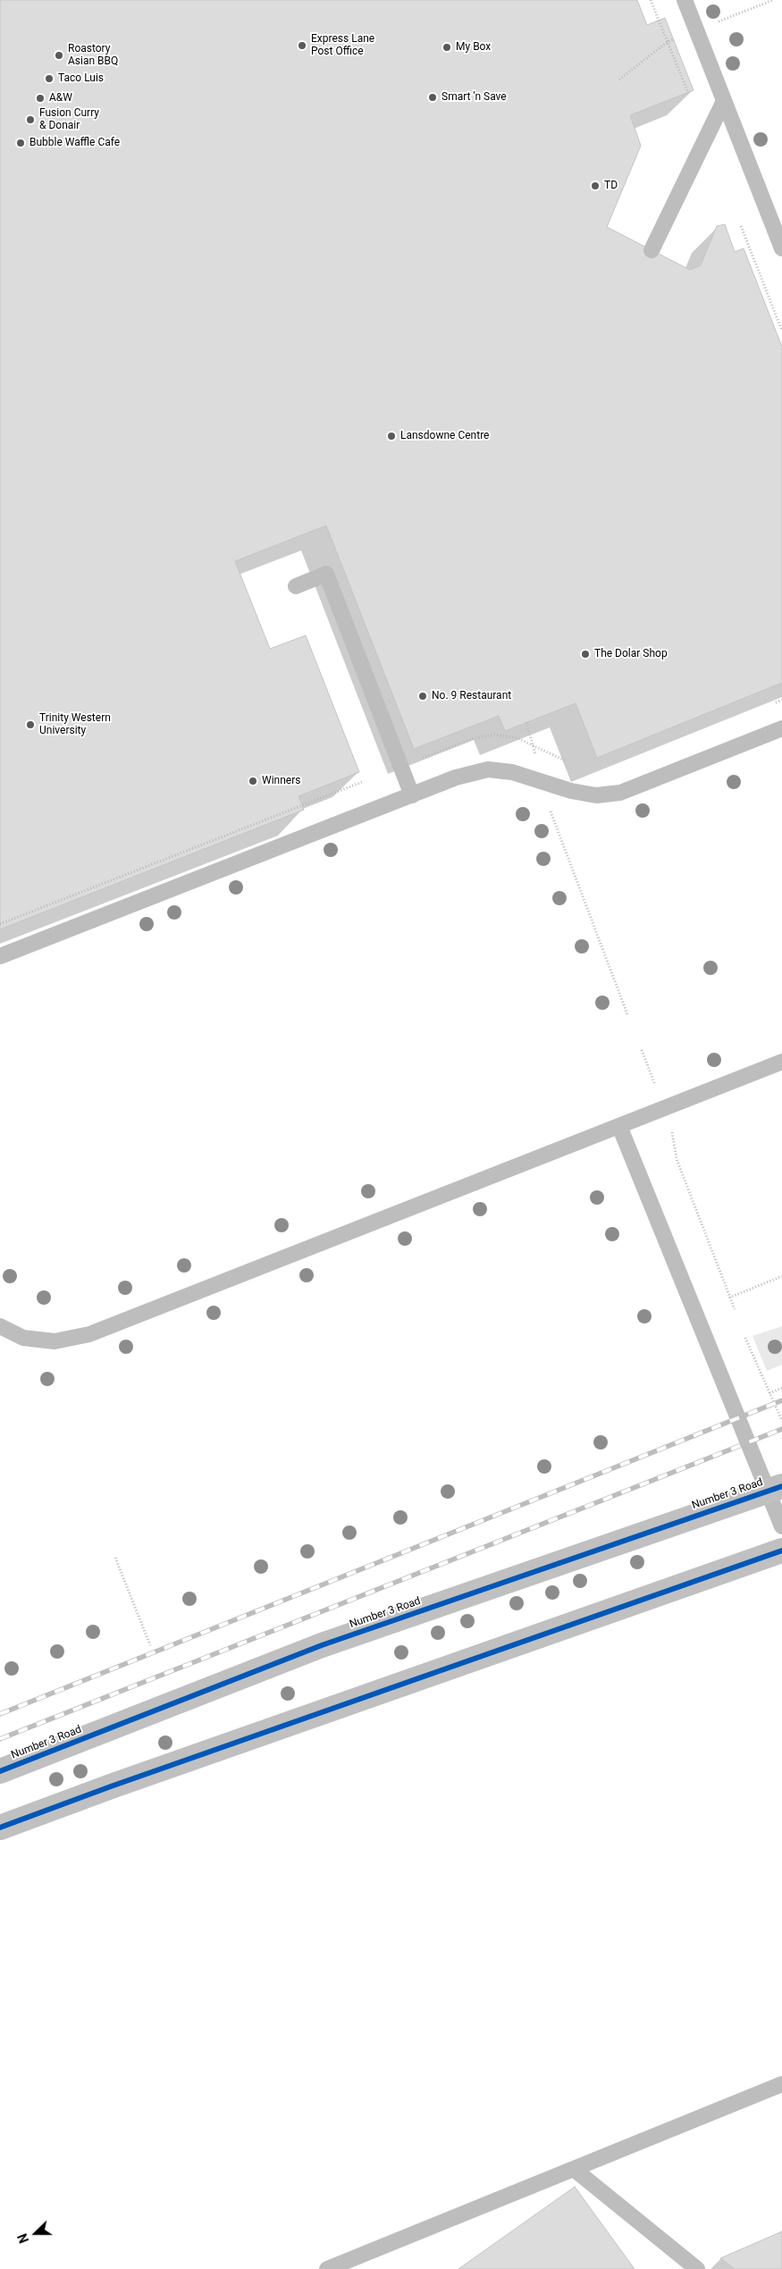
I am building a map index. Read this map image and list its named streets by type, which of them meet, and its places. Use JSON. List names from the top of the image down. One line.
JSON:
{"streets":{"main road":["Number 3 Road"]},"places":["Express Lane Post Office","My Box","Roastory Asian BBQ","Taco Luis","Smart 'n Save","A&W","Fusion Curry & Donair","Bubble Waffle Cafe","TD","Lansdowne Centre","The Dolar Shop","No. 9 Restaurant","Trinity Western University","Winners"],"north":"left"}
